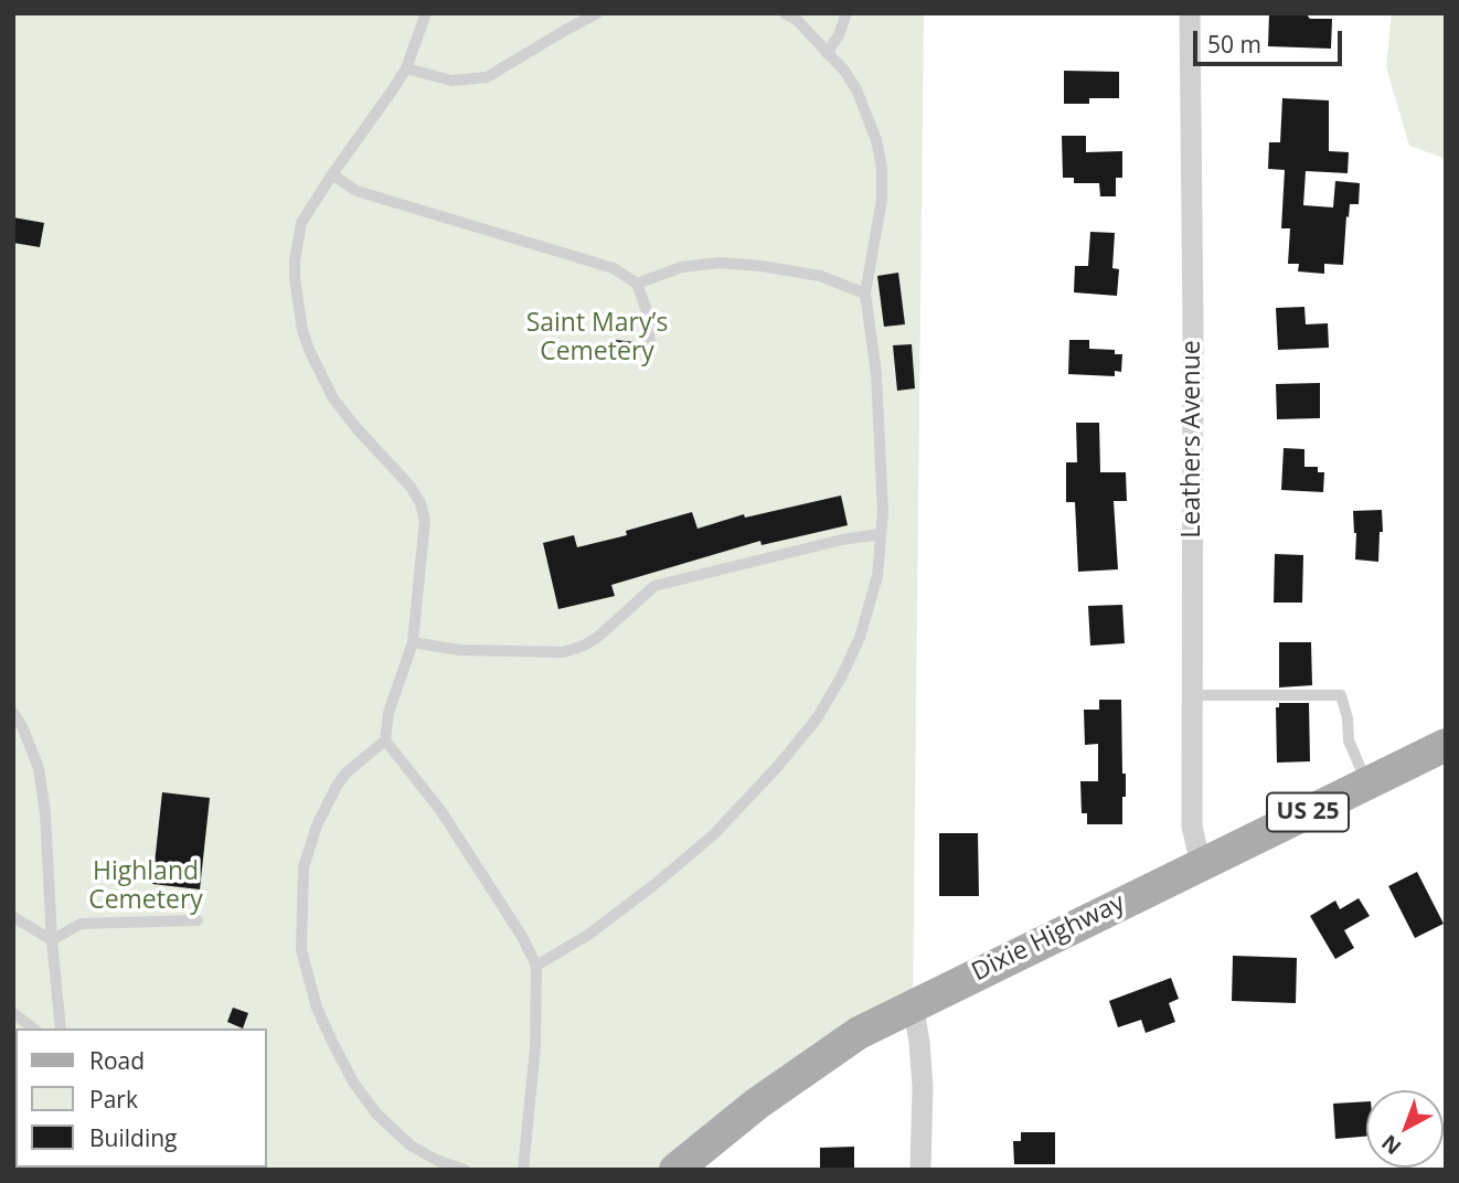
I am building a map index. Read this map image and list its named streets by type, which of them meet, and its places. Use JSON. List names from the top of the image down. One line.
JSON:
{"streets":{"main road":["US 25","Dixie Highway"],"street":["Leathers Avenue"]},"crossings":[["Leathers Avenue","Dixie Highway"]],"parks":["Saint Mary’s Cemetery","Highland Cemetery"],"legend":["Road","Park","Building"],"scale_bar":"50 m","north":"bottom left"}
